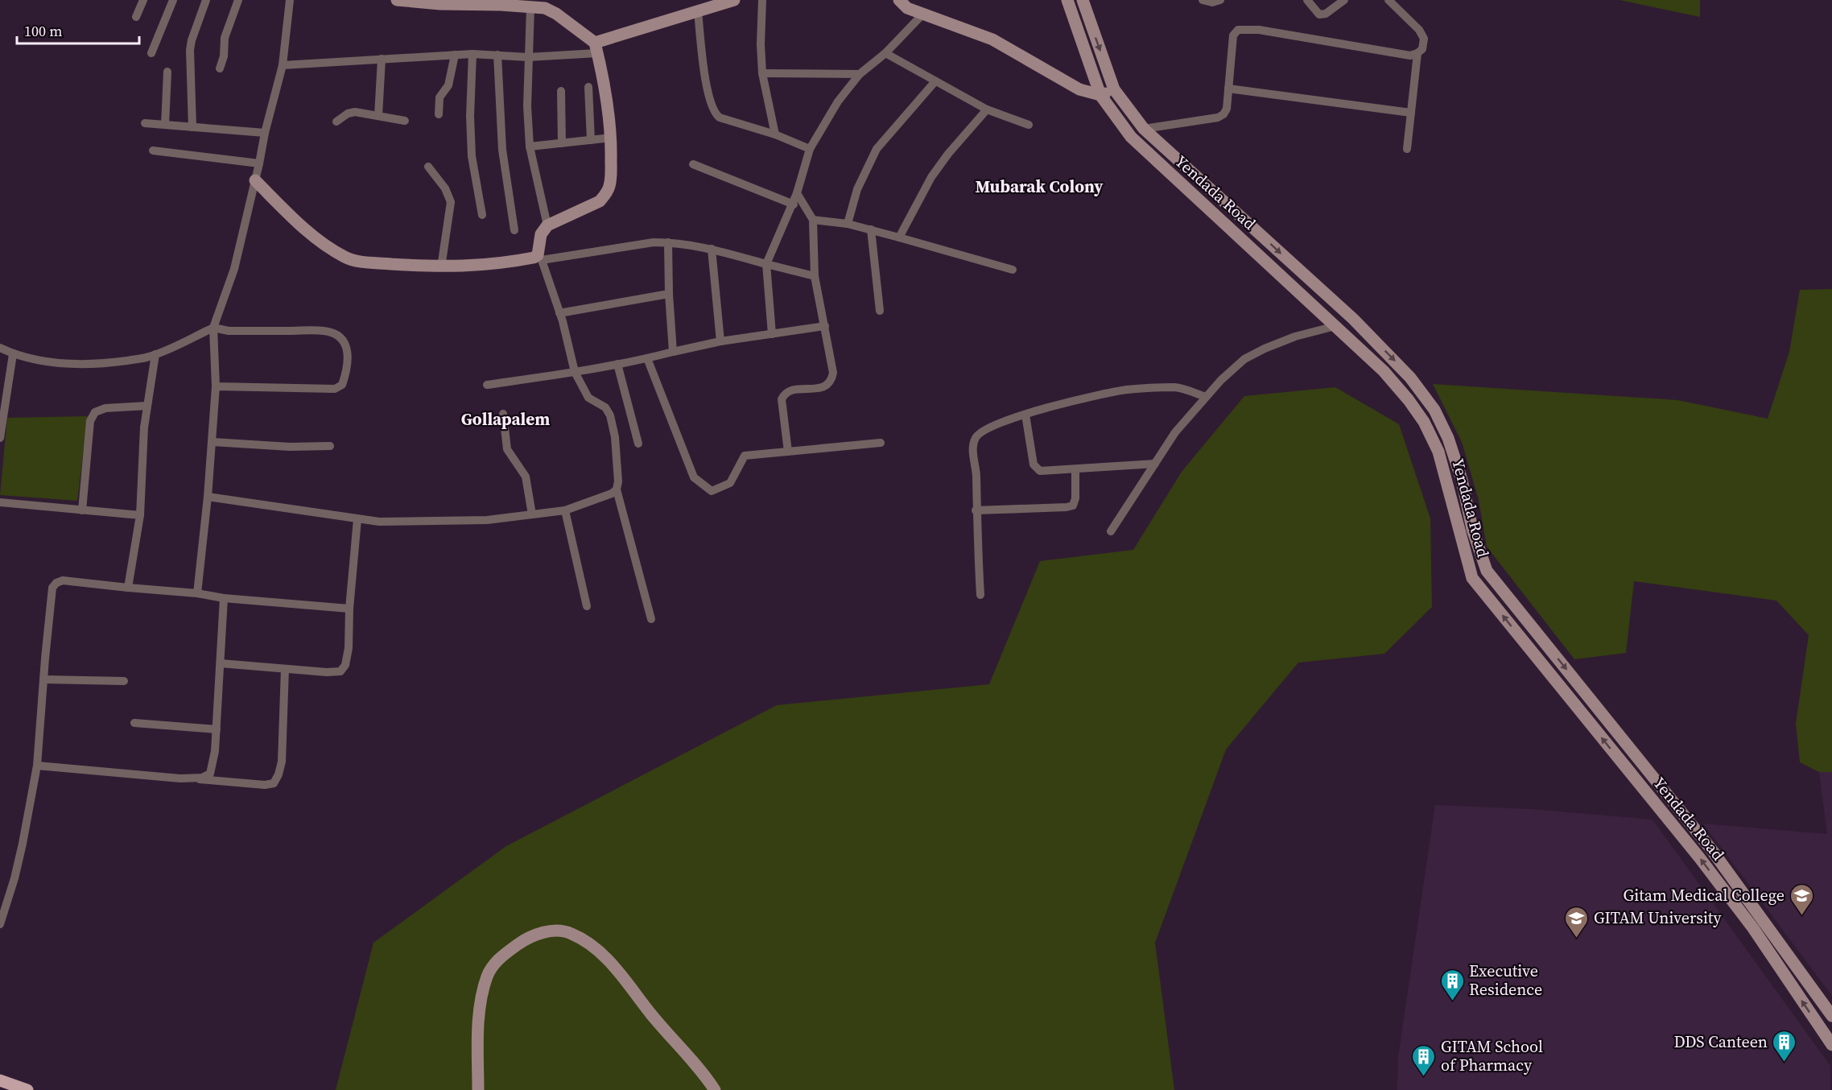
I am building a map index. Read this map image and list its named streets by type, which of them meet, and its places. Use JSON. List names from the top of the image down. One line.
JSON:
{"streets":{"main road":["Yendada Road"]},"districts":["Mubarak Colony","Gollapalem"],"places":{"school or university":["Gitam Medical College","GITAM University"],"building":["Executive Residence","DDS Canteen","GITAM School of Pharmacy"]},"scale_bar":"100 m"}
